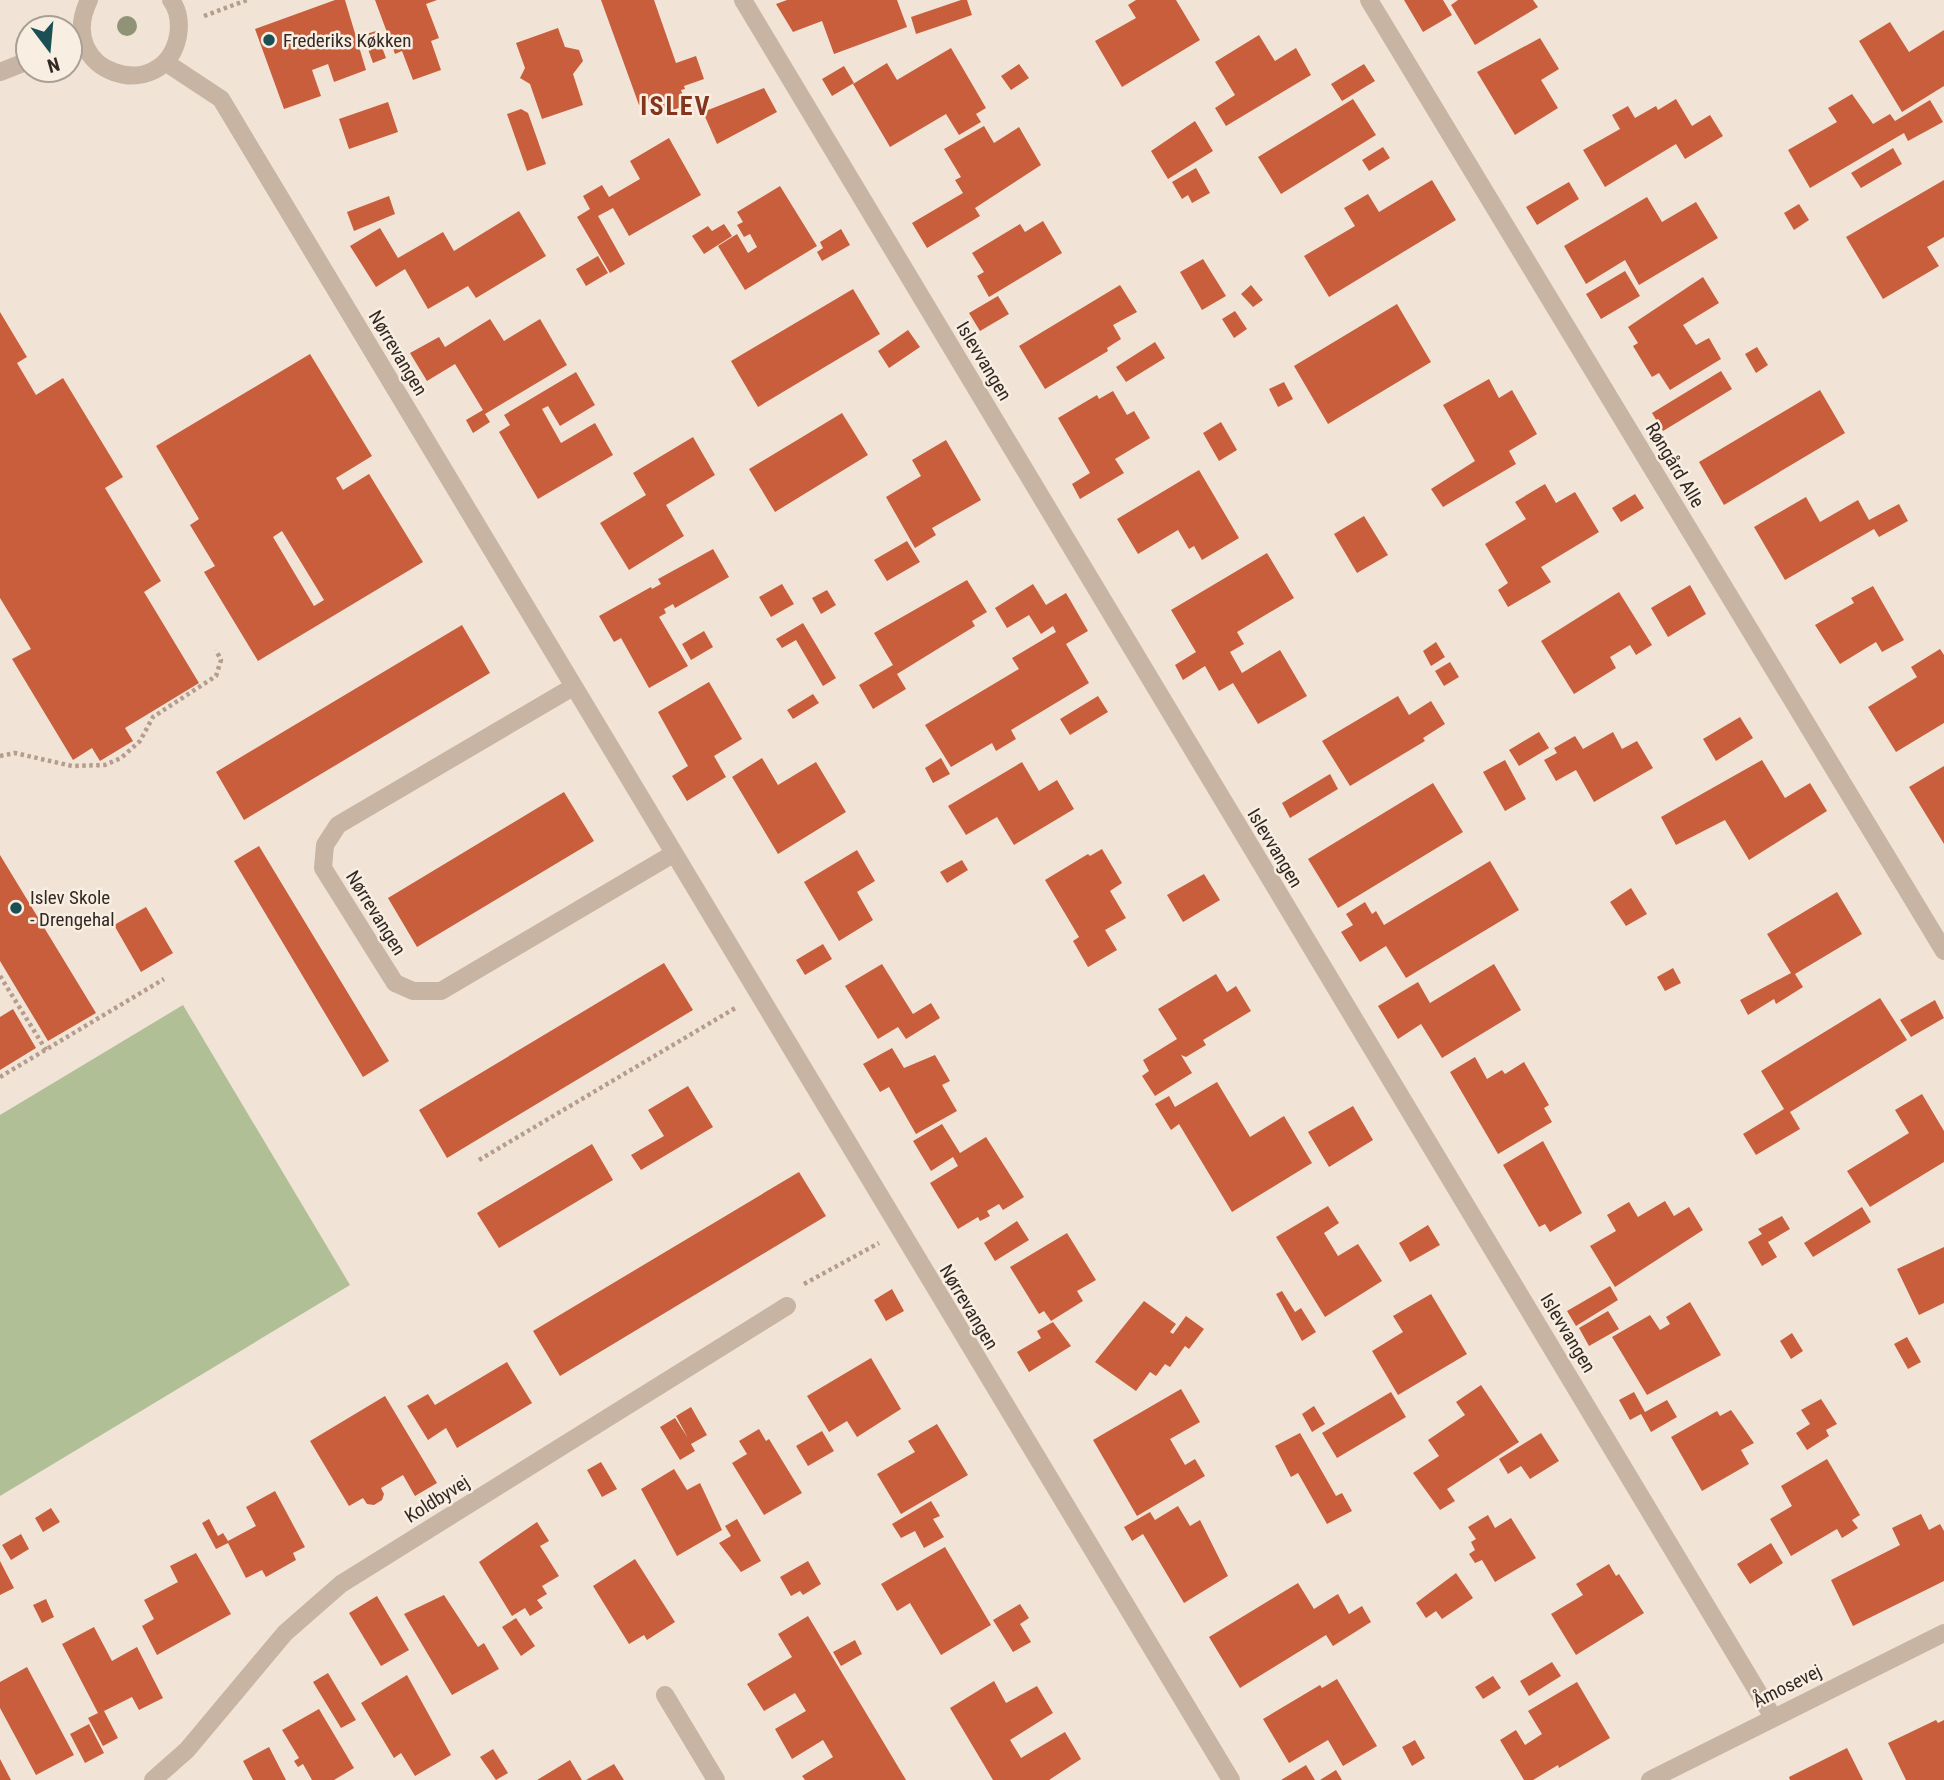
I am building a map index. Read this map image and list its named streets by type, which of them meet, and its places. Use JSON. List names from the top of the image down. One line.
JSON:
{"streets":{"street":["Nørrevangen","Islevvangen","Røngård Alle","Koldbyvej","Åmosevej"]},"crossings":[["Islevvangen","Åmosevej"]],"districts":["ISLEV"],"places":["Frederiks Køkken","Islev Skole - Drengehal"],"north":"bottom"}
